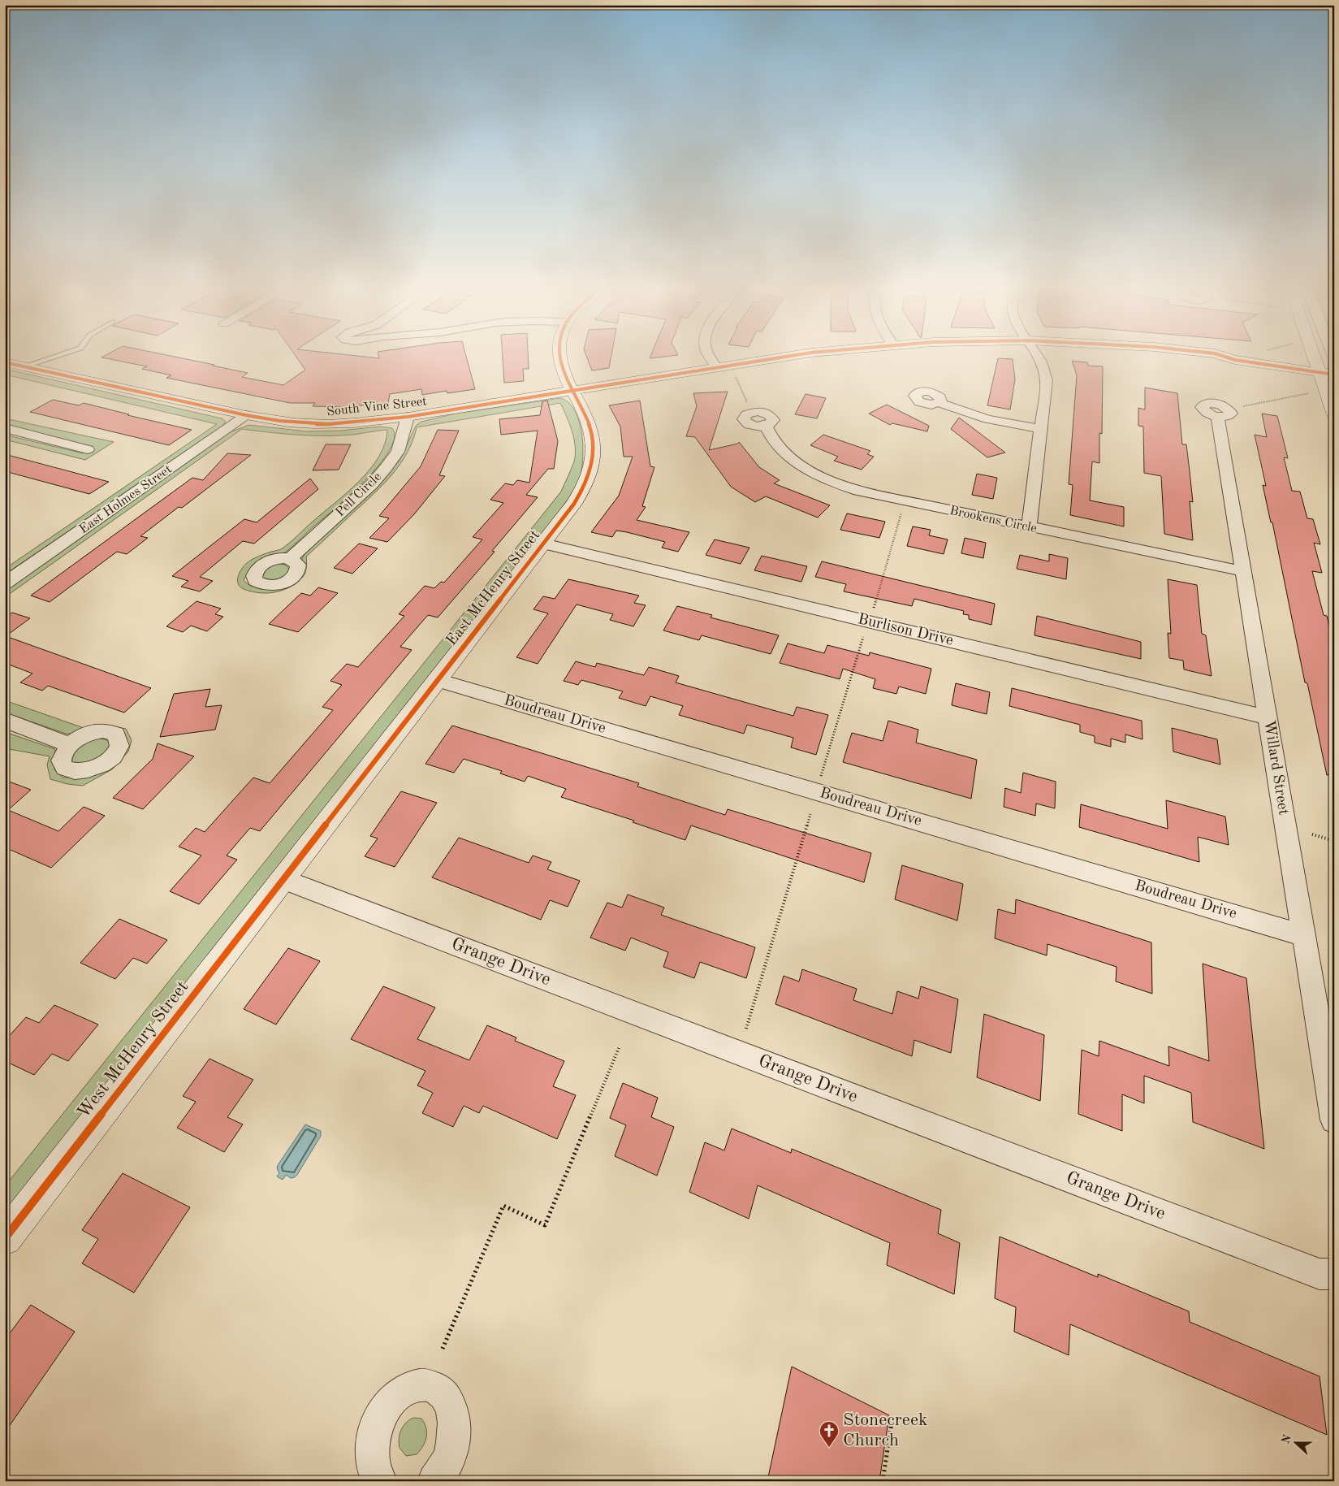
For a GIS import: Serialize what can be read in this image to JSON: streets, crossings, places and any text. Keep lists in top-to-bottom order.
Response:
{
  "streets": {
    "street": [
      "South Vine Street",
      "Pell Circle",
      "East Holmes Street",
      "Brookens Circle",
      "East McHenry Street",
      "Burlison Drive",
      "Boudreau Drive",
      "Willard Street",
      "Grange Drive",
      "West McHenry Street"
    ]
  },
  "crossings": [
    ["South Vine Street", "Pell Circle"],
    ["South Vine Street", "East Holmes Street"],
    ["South Vine Street", "East McHenry Street"],
    ["Brookens Circle", "Willard Street"],
    ["East McHenry Street", "Burlison Drive"],
    ["East McHenry Street", "Boudreau Drive"],
    ["East McHenry Street", "Grange Drive"],
    ["East McHenry Street", "West McHenry Street"],
    ["Burlison Drive", "Willard Street"],
    ["Boudreau Drive", "Willard Street"],
    ["Grange Drive", "West McHenry Street"]
  ],
  "places": {
    "church": ["Stonecreek Church"]
  },
  "north": "left"
}
